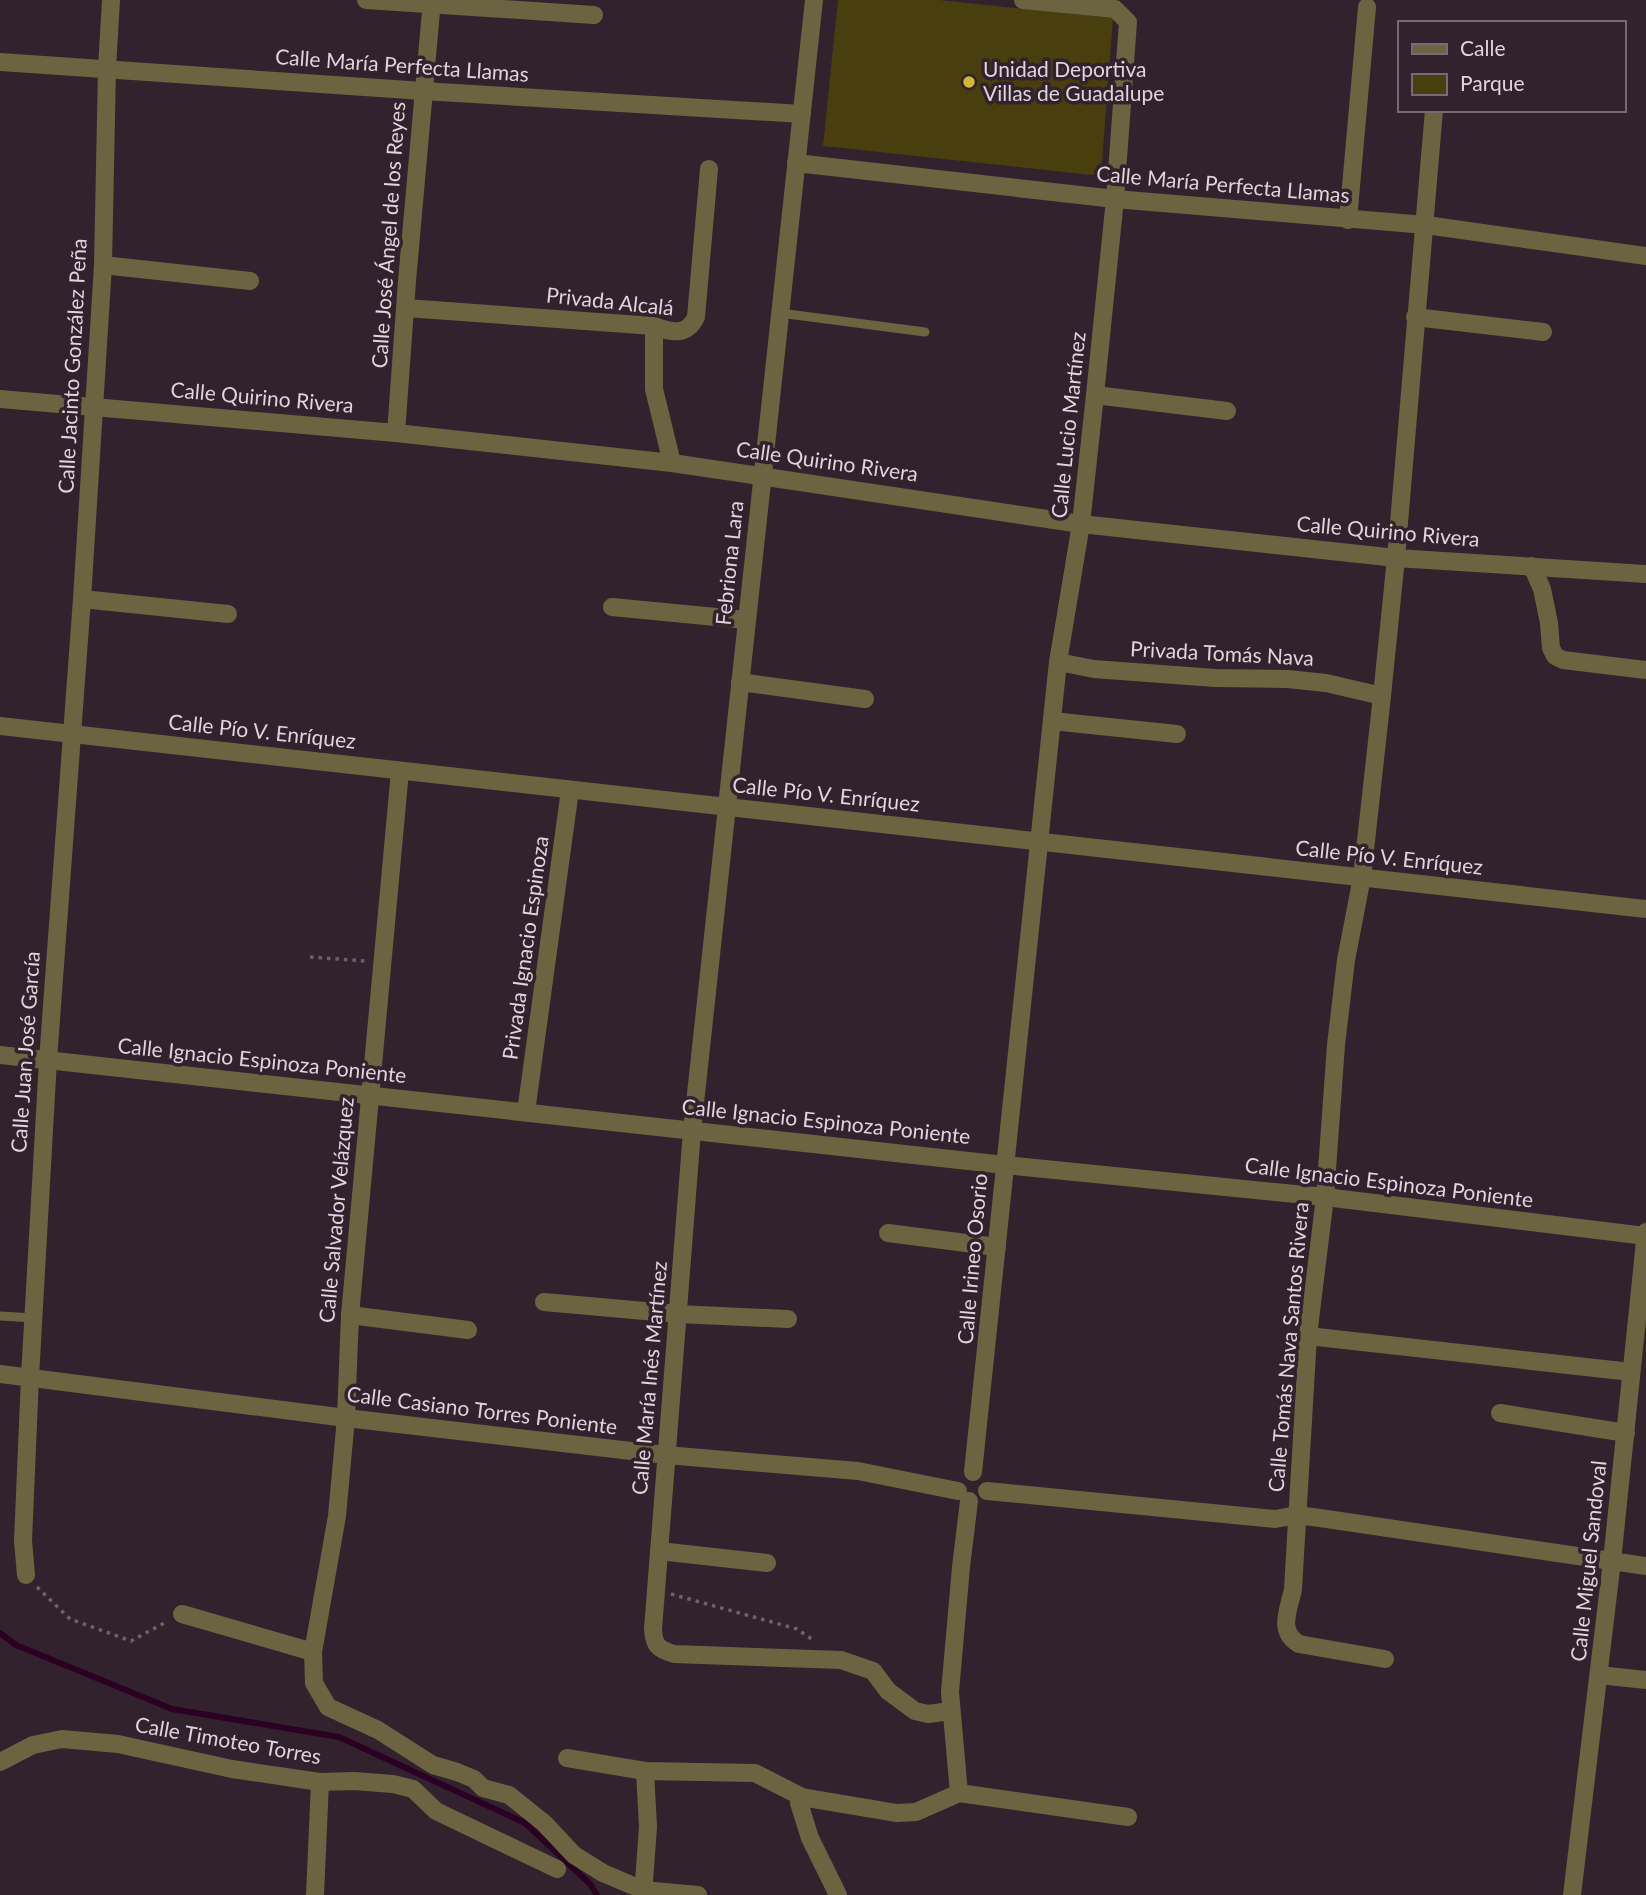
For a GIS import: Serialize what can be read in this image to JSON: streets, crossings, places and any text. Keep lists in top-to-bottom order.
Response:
{
  "streets": {
    "street": [
      "Calle María Perfecta Llamas",
      "Calle José Ángel de los Reyes",
      "Privada Alcalá",
      "Calle Jacinto González Peña",
      "Calle Quirino Rivera",
      "Calle Lucio Martínez",
      "Febriona Lara",
      "Privada Tomás Nava",
      "Calle Pío V. Enríquez",
      "Privada Ignacio Espinoza",
      "Calle Juan José García",
      "Calle Ignacio Espinoza Poniente",
      "Calle Salvador Velázquez",
      "Calle Irineo Osorio",
      "Calle Tomás Nava Santos Rivera",
      "Calle María Inés Martínez",
      "Calle Casiano Torres Poniente",
      "Calle Miguel Sandoval",
      "Calle Timoteo Torres"
    ]
  },
  "crossings": [
    ["Calle María Perfecta Llamas", "Calle José Ángel de los Reyes"],
    ["Calle María Perfecta Llamas", "Calle Jacinto González Peña"],
    ["Calle María Perfecta Llamas", "Calle Lucio Martínez"],
    ["Calle María Perfecta Llamas", "Febriona Lara"],
    ["Calle María Perfecta Llamas", "Calle Tomás Nava Santos Rivera"],
    ["Calle José Ángel de los Reyes", "Privada Alcalá"],
    ["Calle José Ángel de los Reyes", "Calle Quirino Rivera"],
    ["Calle Jacinto González Peña", "Calle Quirino Rivera"],
    ["Calle Jacinto González Peña", "Calle Pío V. Enríquez"],
    ["Calle Jacinto González Peña", "Calle Juan José García"],
    ["Calle Quirino Rivera", "Calle Lucio Martínez"],
    ["Calle Quirino Rivera", "Febriona Lara"],
    ["Calle Quirino Rivera", "Calle Tomás Nava Santos Rivera"],
    ["Calle Lucio Martínez", "Privada Tomás Nava"],
    ["Calle Lucio Martínez", "Calle Pío V. Enríquez"],
    ["Calle Lucio Martínez", "Calle Irineo Osorio"],
    ["Febriona Lara", "Calle Pío V. Enríquez"],
    ["Febriona Lara", "Calle Ignacio Espinoza Poniente"],
    ["Febriona Lara", "Calle María Inés Martínez"],
    ["Privada Tomás Nava", "Calle Tomás Nava Santos Rivera"],
    ["Calle Pío V. Enríquez", "Privada Ignacio Espinoza"],
    ["Calle Pío V. Enríquez", "Calle Juan José García"],
    ["Calle Pío V. Enríquez", "Calle Salvador Velázquez"],
    ["Calle Pío V. Enríquez", "Calle Irineo Osorio"],
    ["Calle Pío V. Enríquez", "Calle Tomás Nava Santos Rivera"],
    ["Privada Ignacio Espinoza", "Calle Ignacio Espinoza Poniente"],
    ["Calle Juan José García", "Calle Ignacio Espinoza Poniente"],
    ["Calle Juan José García", "Calle Casiano Torres Poniente"],
    ["Calle Ignacio Espinoza Poniente", "Calle Salvador Velázquez"],
    ["Calle Ignacio Espinoza Poniente", "Calle Irineo Osorio"],
    ["Calle Ignacio Espinoza Poniente", "Calle Tomás Nava Santos Rivera"],
    ["Calle Ignacio Espinoza Poniente", "Calle María Inés Martínez"],
    ["Calle Ignacio Espinoza Poniente", "Calle Miguel Sandoval"],
    ["Calle Salvador Velázquez", "Calle Casiano Torres Poniente"],
    ["Calle Irineo Osorio", "Calle Casiano Torres Poniente"],
    ["Calle María Inés Martínez", "Calle Casiano Torres Poniente"]
  ],
  "places": ["Unidad Deportiva Villas de Guadalupe"],
  "legend": ["Calle", "Parque"]
}
